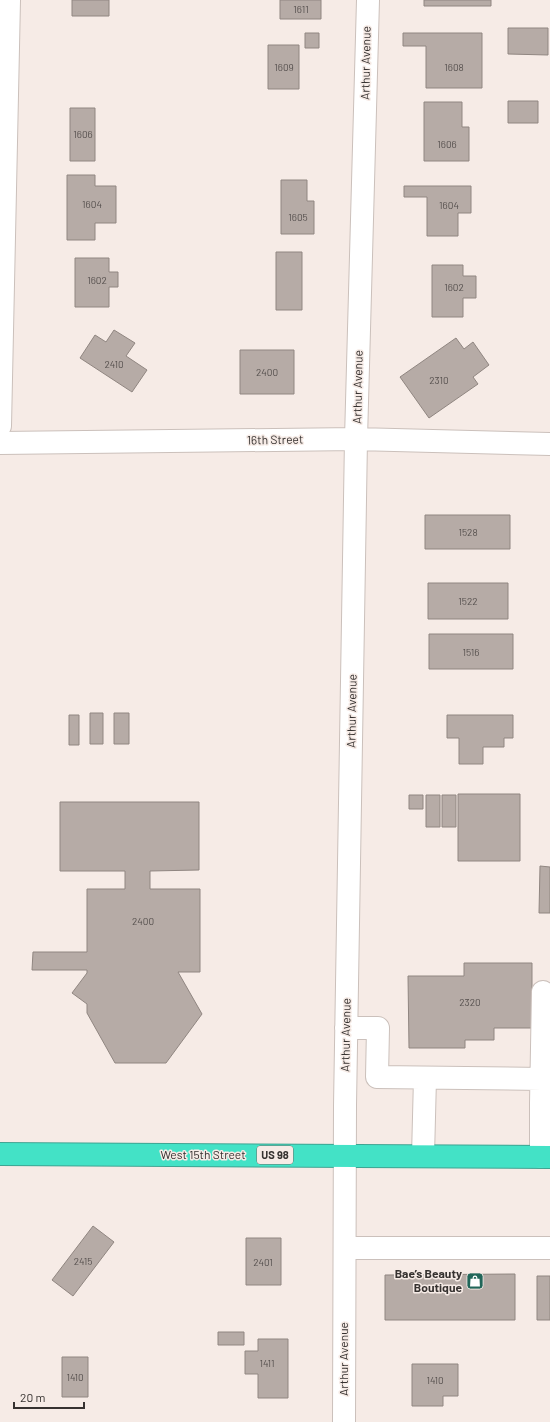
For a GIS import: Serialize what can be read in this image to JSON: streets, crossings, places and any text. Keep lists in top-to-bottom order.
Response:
{
  "streets": {
    "highway": ["West 15th Street", "US 98"],
    "street": ["Arthur Avenue", "16th Street"]
  },
  "crossings": [
    ["Arthur Avenue", "16th Street"],
    ["Arthur Avenue", "West 15th Street"]
  ],
  "places": {
    "shop": ["Bae’s Beauty Boutique"]
  },
  "house_numbers": [
    "1611",
    "1609",
    "1608",
    "1606",
    "1606",
    "1604",
    "1604",
    "1605",
    "1602",
    "1602",
    "2410",
    "2400",
    "2310",
    "1528",
    "1522",
    "1516",
    "2400",
    "2320",
    "2415",
    "2401",
    "1411",
    "1410",
    "1410"
  ],
  "scale_bar": "20 m"
}
